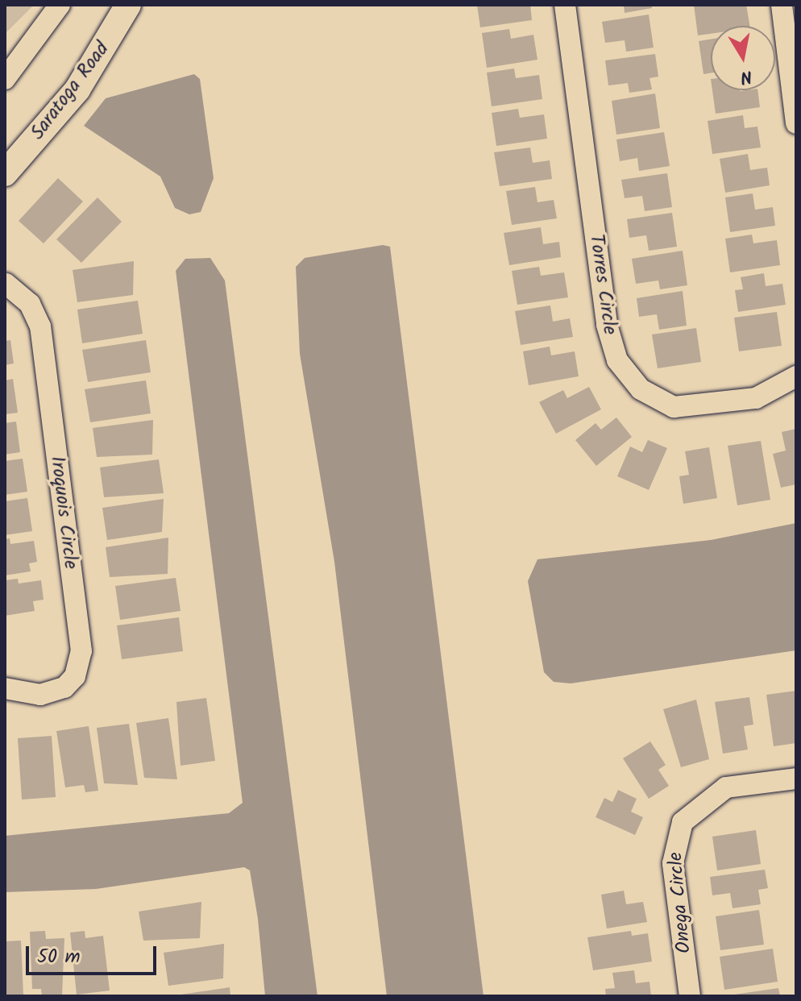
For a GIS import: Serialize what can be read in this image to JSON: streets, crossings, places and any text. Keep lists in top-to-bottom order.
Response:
{
  "streets": {
    "street": [
      "Saratoga Road",
      "Torres Circle",
      "Iroquois Circle",
      "Onega Circle"
    ]
  },
  "scale_bar": "50 m",
  "north": "bottom"
}
